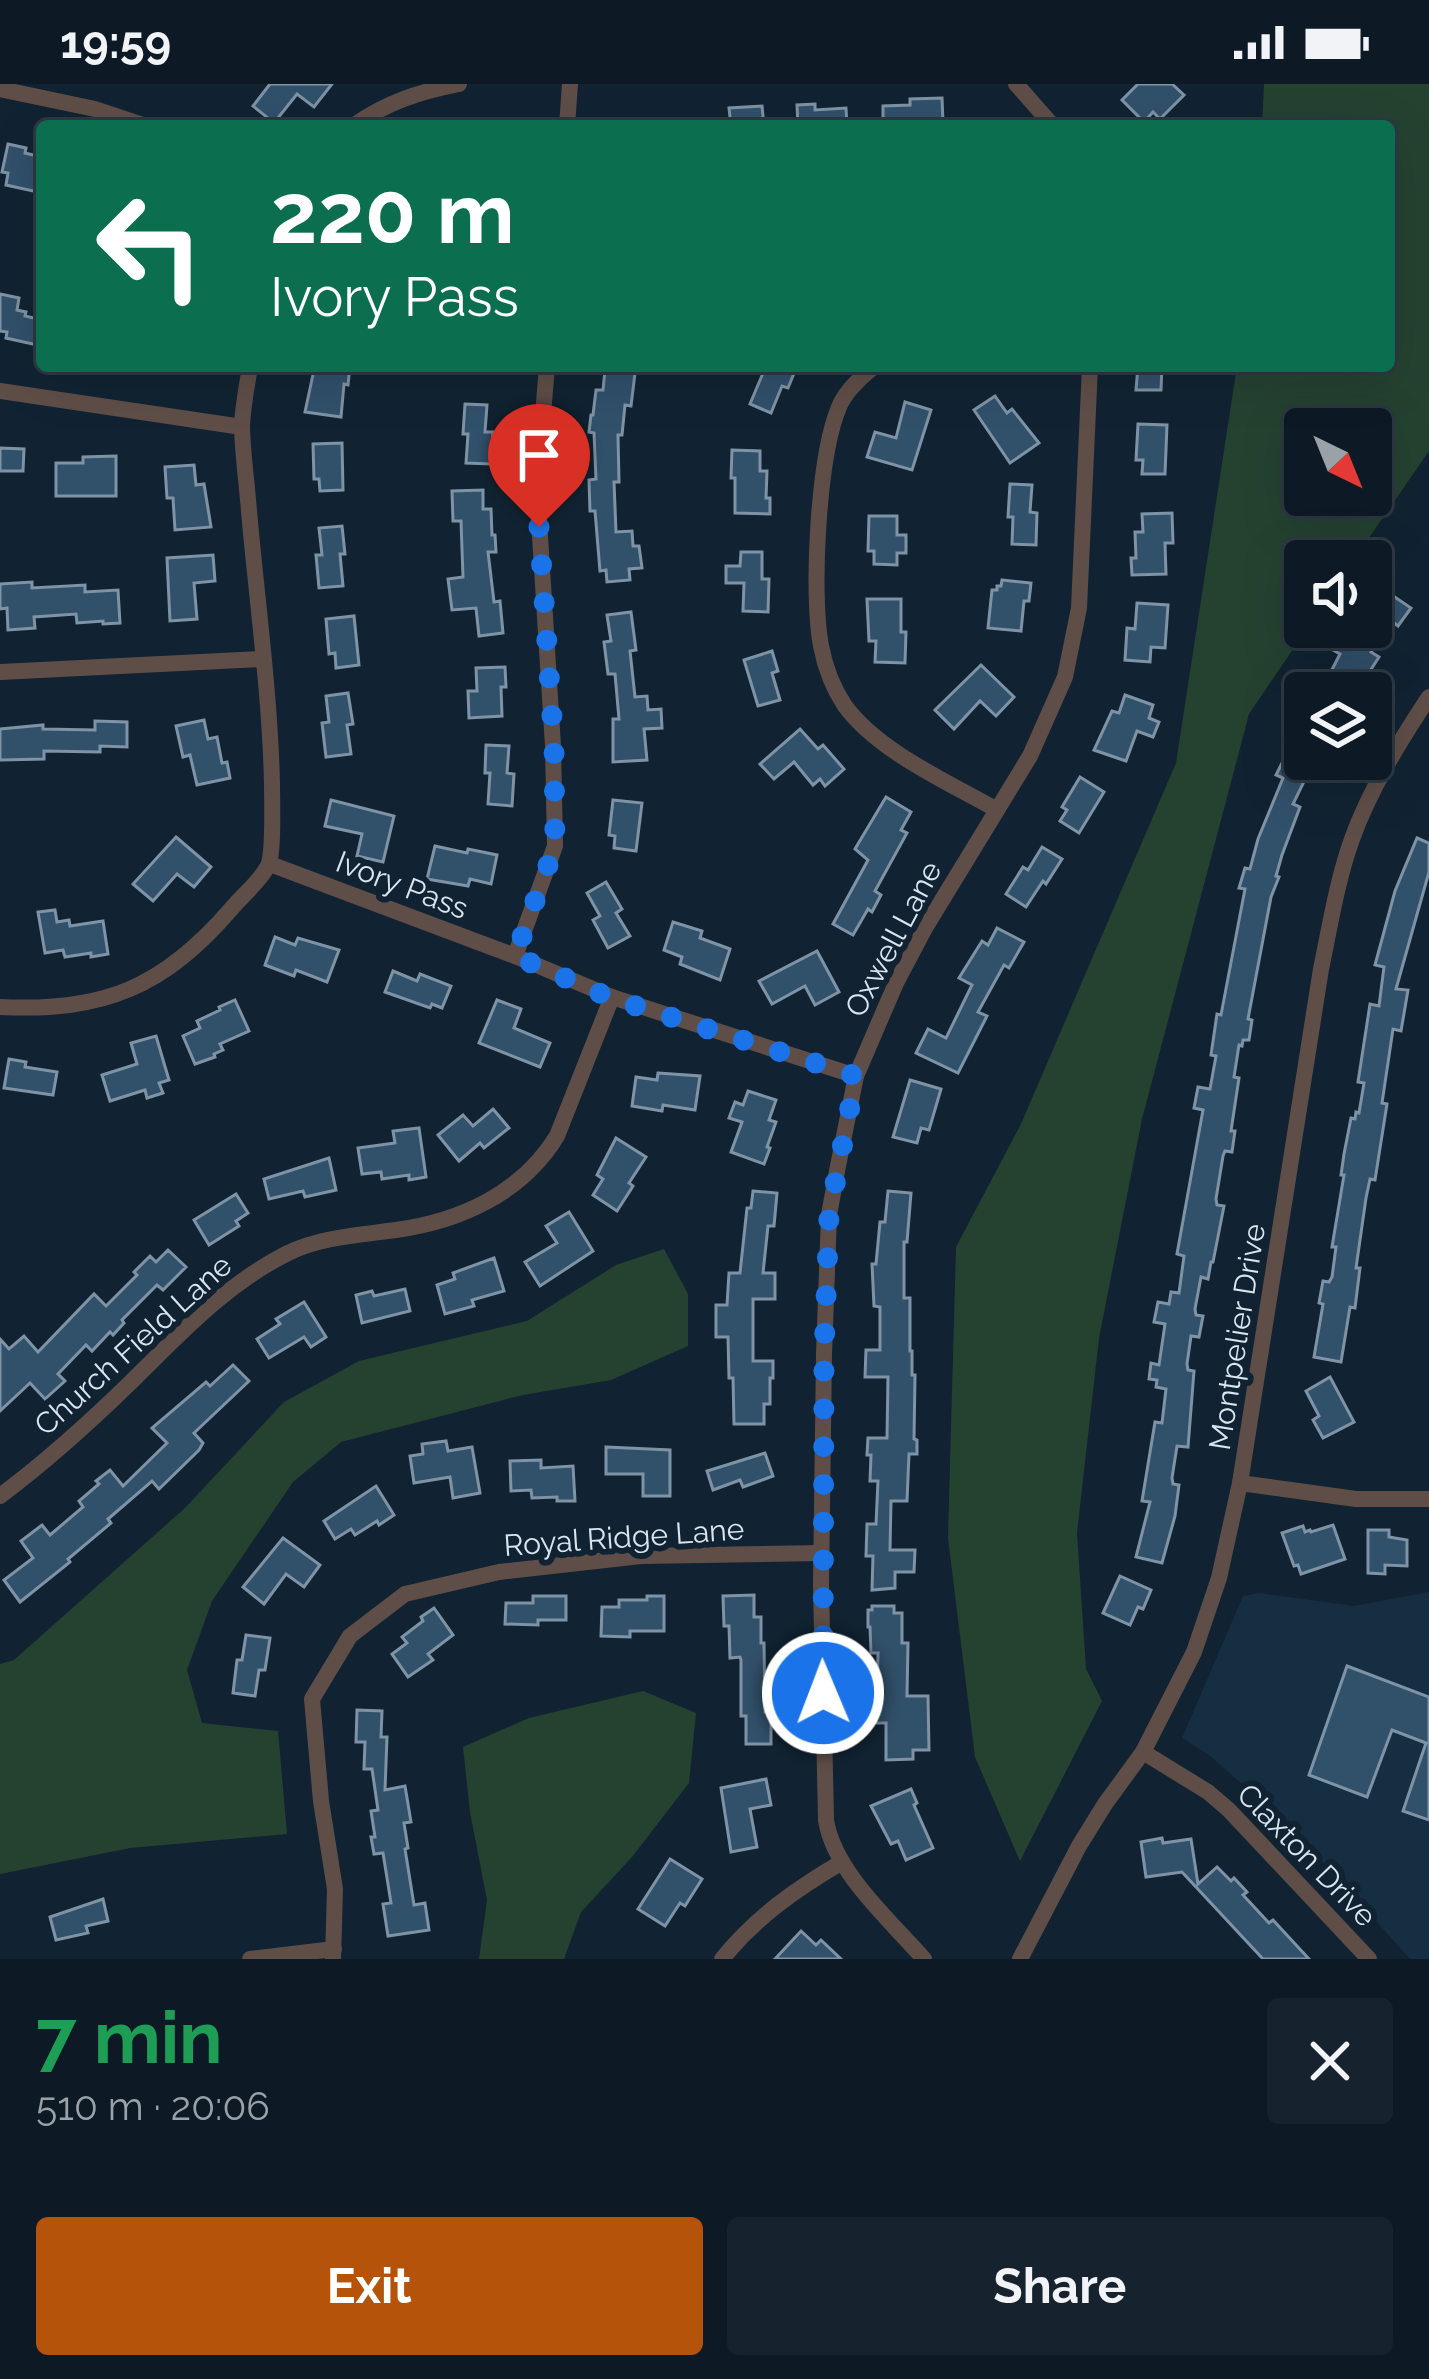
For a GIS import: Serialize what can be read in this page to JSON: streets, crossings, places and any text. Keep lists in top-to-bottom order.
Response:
{
  "streets": {
    "street": [
      "Ivory Pass",
      "Oxwell Lane",
      "Montpelier Drive",
      "Church Field Lane",
      "Royal Ridge Lane",
      "Claxton Drive"
    ]
  },
  "crossings": [
    ["Ivory Pass", "Oxwell Lane"],
    ["Ivory Pass", "Church Field Lane"],
    ["Oxwell Lane", "Royal Ridge Lane"],
    ["Montpelier Drive", "Claxton Drive"]
  ],
  "north": "bottom right",
  "page": {
    "status": "19:59",
    "turn": ["220 m", "Ivory Pass"],
    "heading": ["7 min", "510 m · 20:06"],
    "buttons": ["Exit", "Share"]
  }
}
